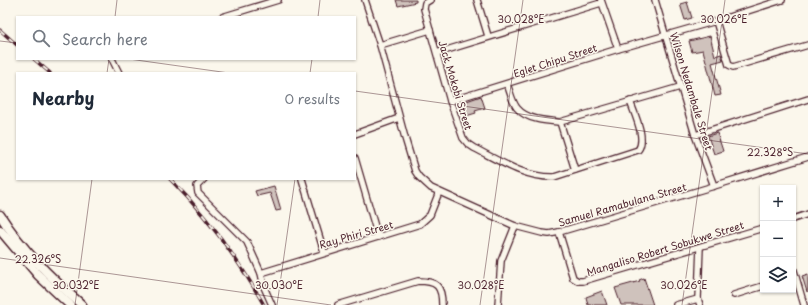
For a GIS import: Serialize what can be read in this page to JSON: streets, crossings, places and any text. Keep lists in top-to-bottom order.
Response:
{
  "streets": {
    "street": [
      "Eglet Chipu Street",
      "Jack Mokobi Street",
      "Wilson Nedambale Street",
      "Samuel Ramabulana Street",
      "Ray Phiri Street",
      "Mangaliso Robert Sobukwe Street"
    ]
  },
  "crossings": [
    ["Eglet Chipu Street", "Jack Mokobi Street"],
    ["Eglet Chipu Street", "Wilson Nedambale Street"],
    ["Wilson Nedambale Street", "Samuel Ramabulana Street"],
    ["Samuel Ramabulana Street", "Ray Phiri Street"],
    ["Samuel Ramabulana Street", "Mangaliso Robert Sobukwe Street"]
  ],
  "page": {
    "search": "Search here",
    "heading": ["Nearby", "0 results"],
    "map_buttons": ["+", "−"]
  },
  "coordinates": [
    "30.028°E",
    "30.026°E",
    "22.328°S",
    "22.326°S",
    "30.032°E",
    "30.030°E"
  ]
}
